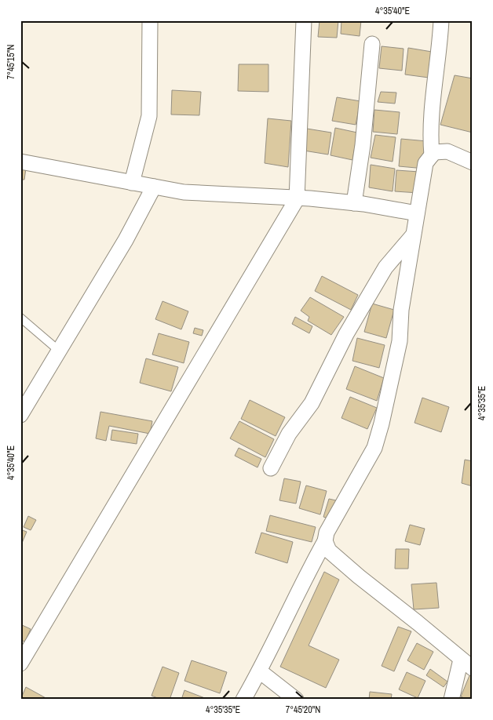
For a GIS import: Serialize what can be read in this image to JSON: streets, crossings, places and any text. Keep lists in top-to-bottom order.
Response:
{
  "coordinates": [
    "4°35'40\"E",
    "7°45'15\"N",
    "4°35'35\"E",
    "7°45'20\"N"
  ]
}
